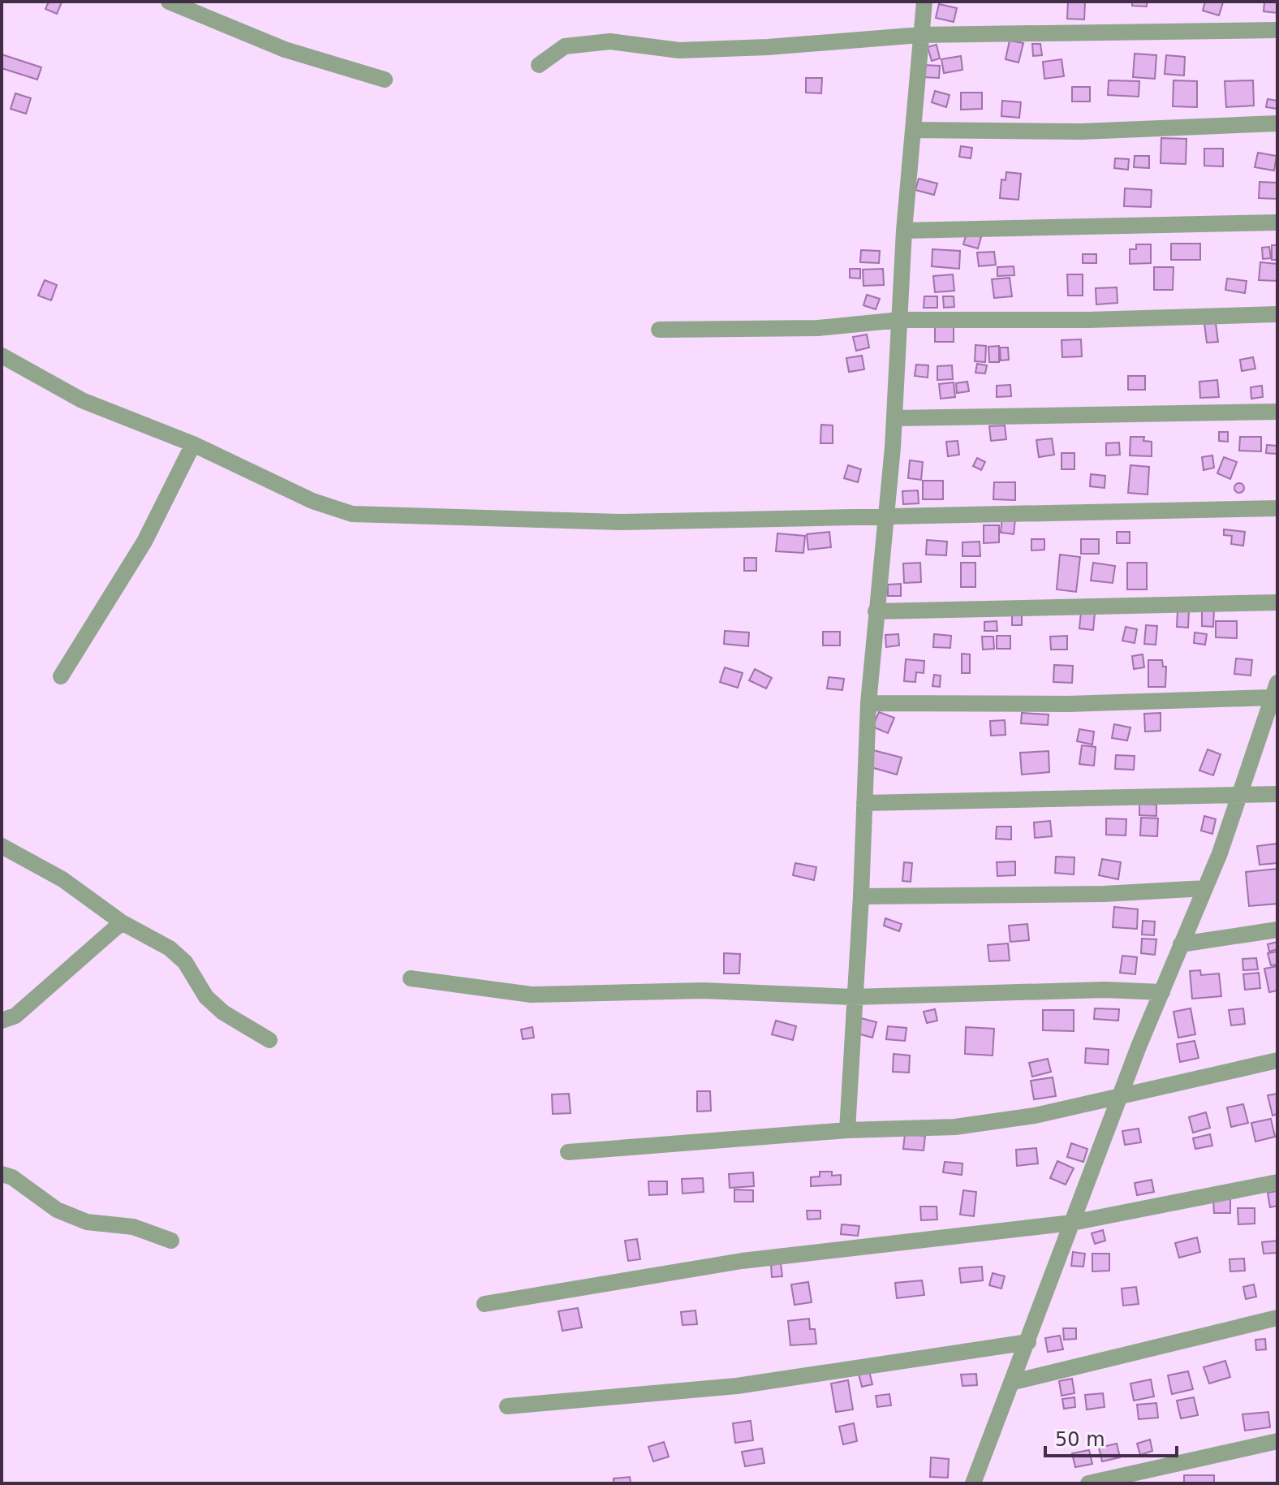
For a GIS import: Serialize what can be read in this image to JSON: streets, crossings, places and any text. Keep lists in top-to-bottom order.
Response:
{
  "scale_bar": "50 m"
}
